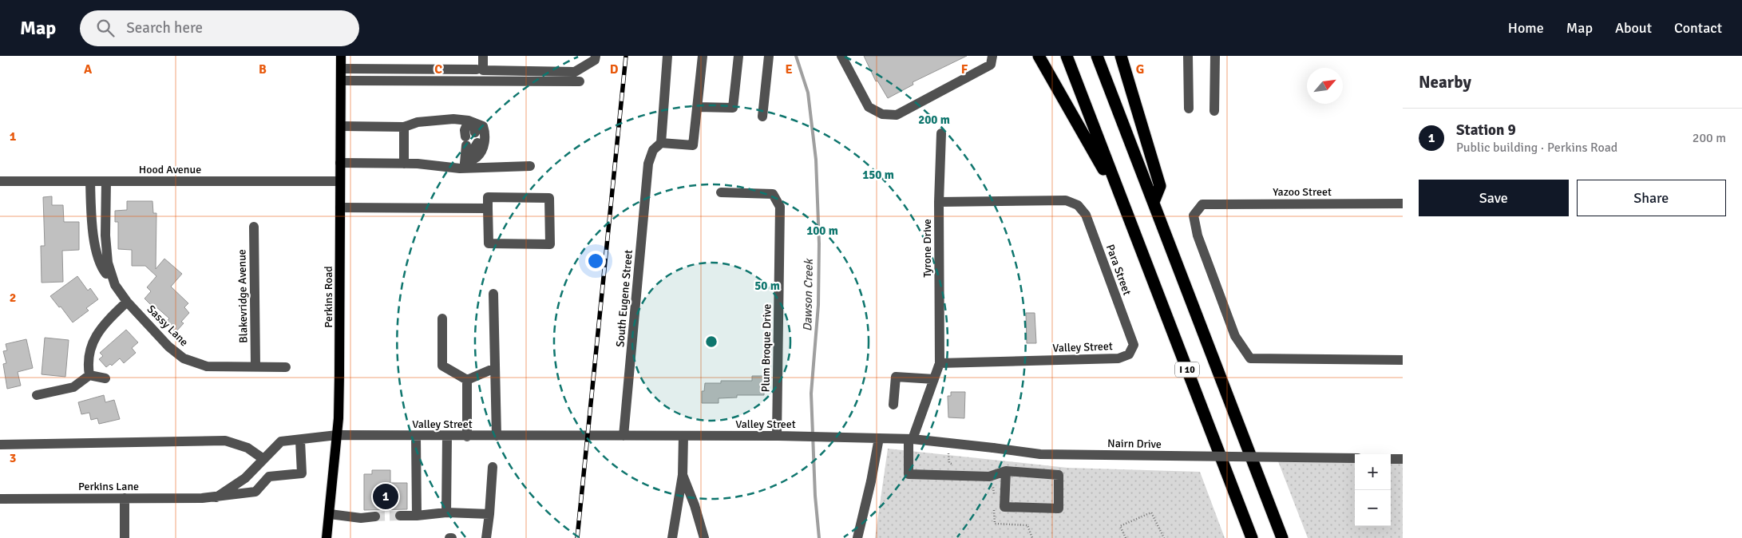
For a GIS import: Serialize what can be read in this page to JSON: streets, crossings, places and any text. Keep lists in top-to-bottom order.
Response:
{
  "streets": {
    "highway": ["I 10"],
    "main road": ["Perkins Road"],
    "street": [
      "Hood Avenue",
      "Yazoo Street",
      "Tyrone Drive",
      "Para Street",
      "Blakevridge Avenue",
      "South Eugene Street",
      "Sassy Lane",
      "Valley Street",
      "Plum Broque Drive",
      "Nairn Drive",
      "Perkins Lane"
    ]
  },
  "crossings": [
    ["Hood Avenue", "Perkins Road"],
    ["Hood Avenue", "Sassy Lane"],
    ["Tyrone Drive", "Para Street"],
    ["Tyrone Drive", "Valley Street"],
    ["Para Street", "Valley Street"],
    ["Blakevridge Avenue", "Sassy Lane"],
    ["Perkins Road", "Valley Street"],
    ["South Eugene Street", "Valley Street"],
    ["Valley Street", "Plum Broque Drive"],
    ["Valley Street", "Nairn Drive"],
    ["Valley Street", "Perkins Lane"]
  ],
  "water": ["Dawson Creek"],
  "north": "top right",
  "page": {
    "header": "Map",
    "search": "Search here",
    "nav": [
      "Home",
      "Map",
      "About",
      "Contact"
    ],
    "heading": "Nearby",
    "list": [
      {
        "mark": "1",
        "name": "Station 9",
        "note": "Public building · Perkins Road",
        "value": "200 m"
      }
    ],
    "buttons": ["Save", "Share"],
    "map_buttons": ["+", "−"],
    "pins": "1"
  },
  "grid": {
    "columns": [
      "A",
      "B",
      "C",
      "D",
      "E",
      "F",
      "G"
    ],
    "rows": ["1", "2", "3"]
  },
  "rings": [
    "200 m",
    "150 m",
    "100 m",
    "50 m"
  ]
}
